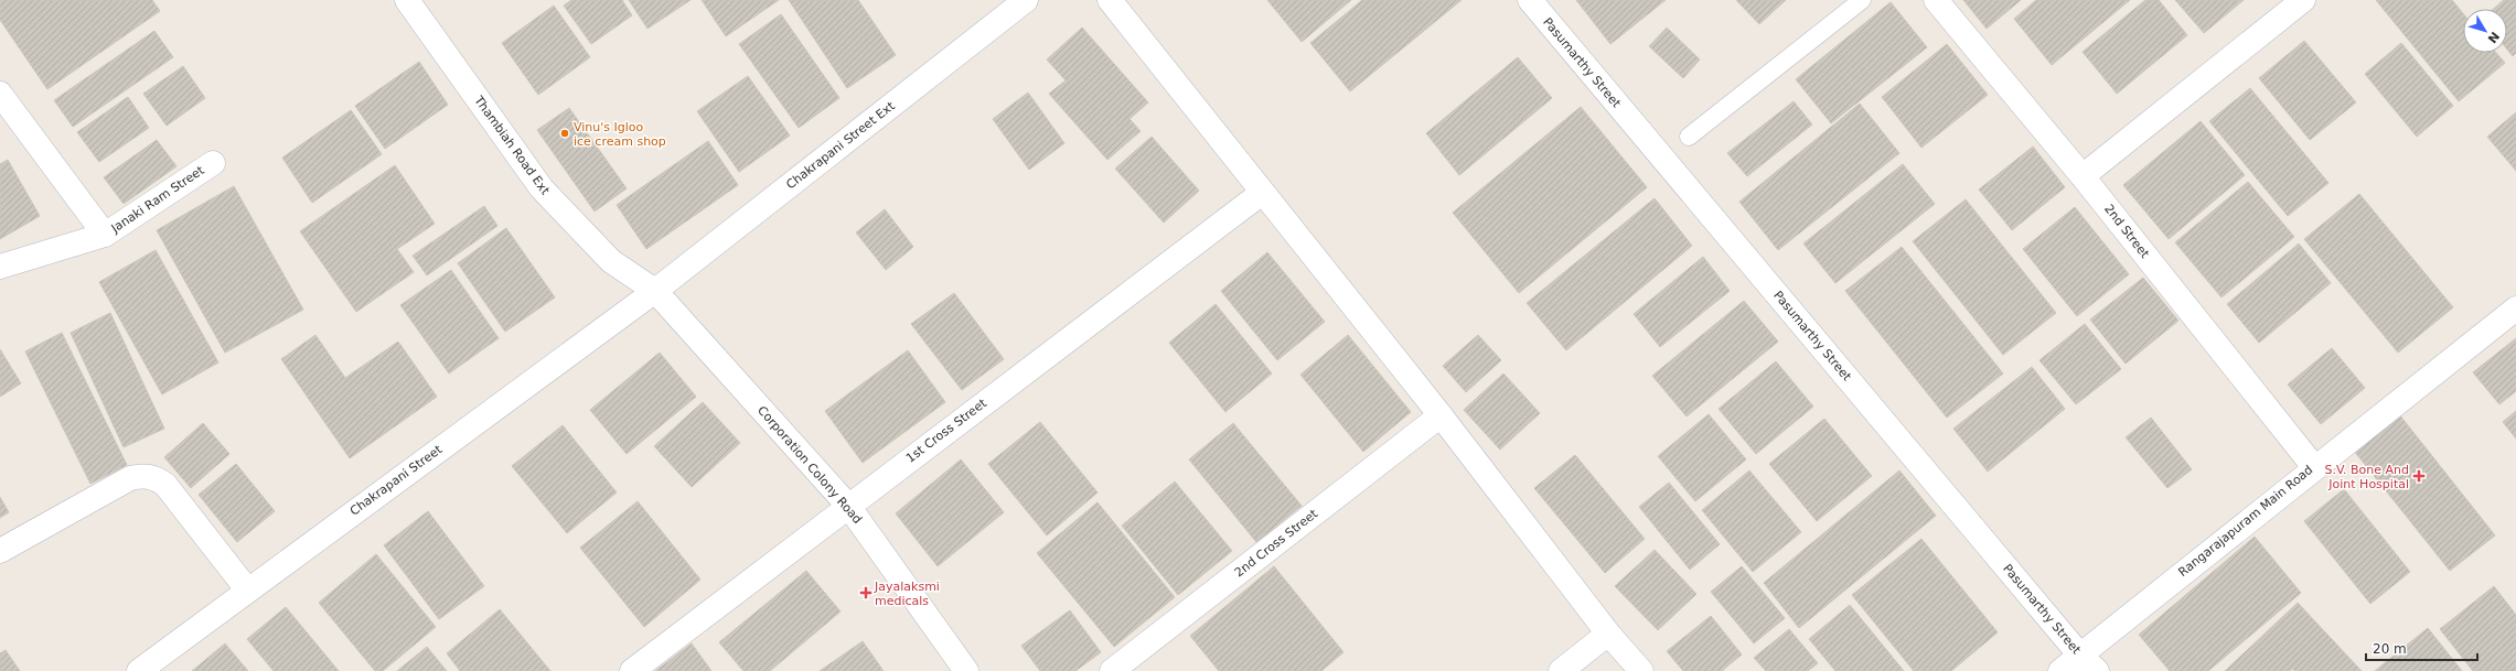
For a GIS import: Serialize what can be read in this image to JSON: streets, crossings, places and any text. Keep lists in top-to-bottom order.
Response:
{
  "streets": {
    "street": [
      "Pasumarthy Street",
      "Thambiah Road Ext",
      "Chakrapani Street Ext",
      "Janaki Ram Street",
      "2nd Street",
      "1st Cross Street",
      "Corporation Colony Road",
      "Chakrapani Street",
      "Rangarajapuram Main Road",
      "2nd Cross Street"
    ]
  },
  "crossings": [
    ["Pasumarthy Street", "Rangarajapuram Main Road"],
    ["Thambiah Road Ext", "Chakrapani Street Ext"],
    ["Thambiah Road Ext", "Corporation Colony Road"],
    ["Thambiah Road Ext", "Chakrapani Street"],
    ["Chakrapani Street Ext", "Corporation Colony Road"],
    ["Chakrapani Street Ext", "Chakrapani Street"],
    ["2nd Street", "Rangarajapuram Main Road"],
    ["1st Cross Street", "Corporation Colony Road"],
    ["Corporation Colony Road", "Chakrapani Street"]
  ],
  "places": {
    "other": ["Vinu's Igloo ice cream shop"],
    "health": ["S.V. Bone And Joint Hospital", "Jayalaksmi medicals"]
  },
  "scale_bar": "20 m",
  "north": "bottom right"
}
